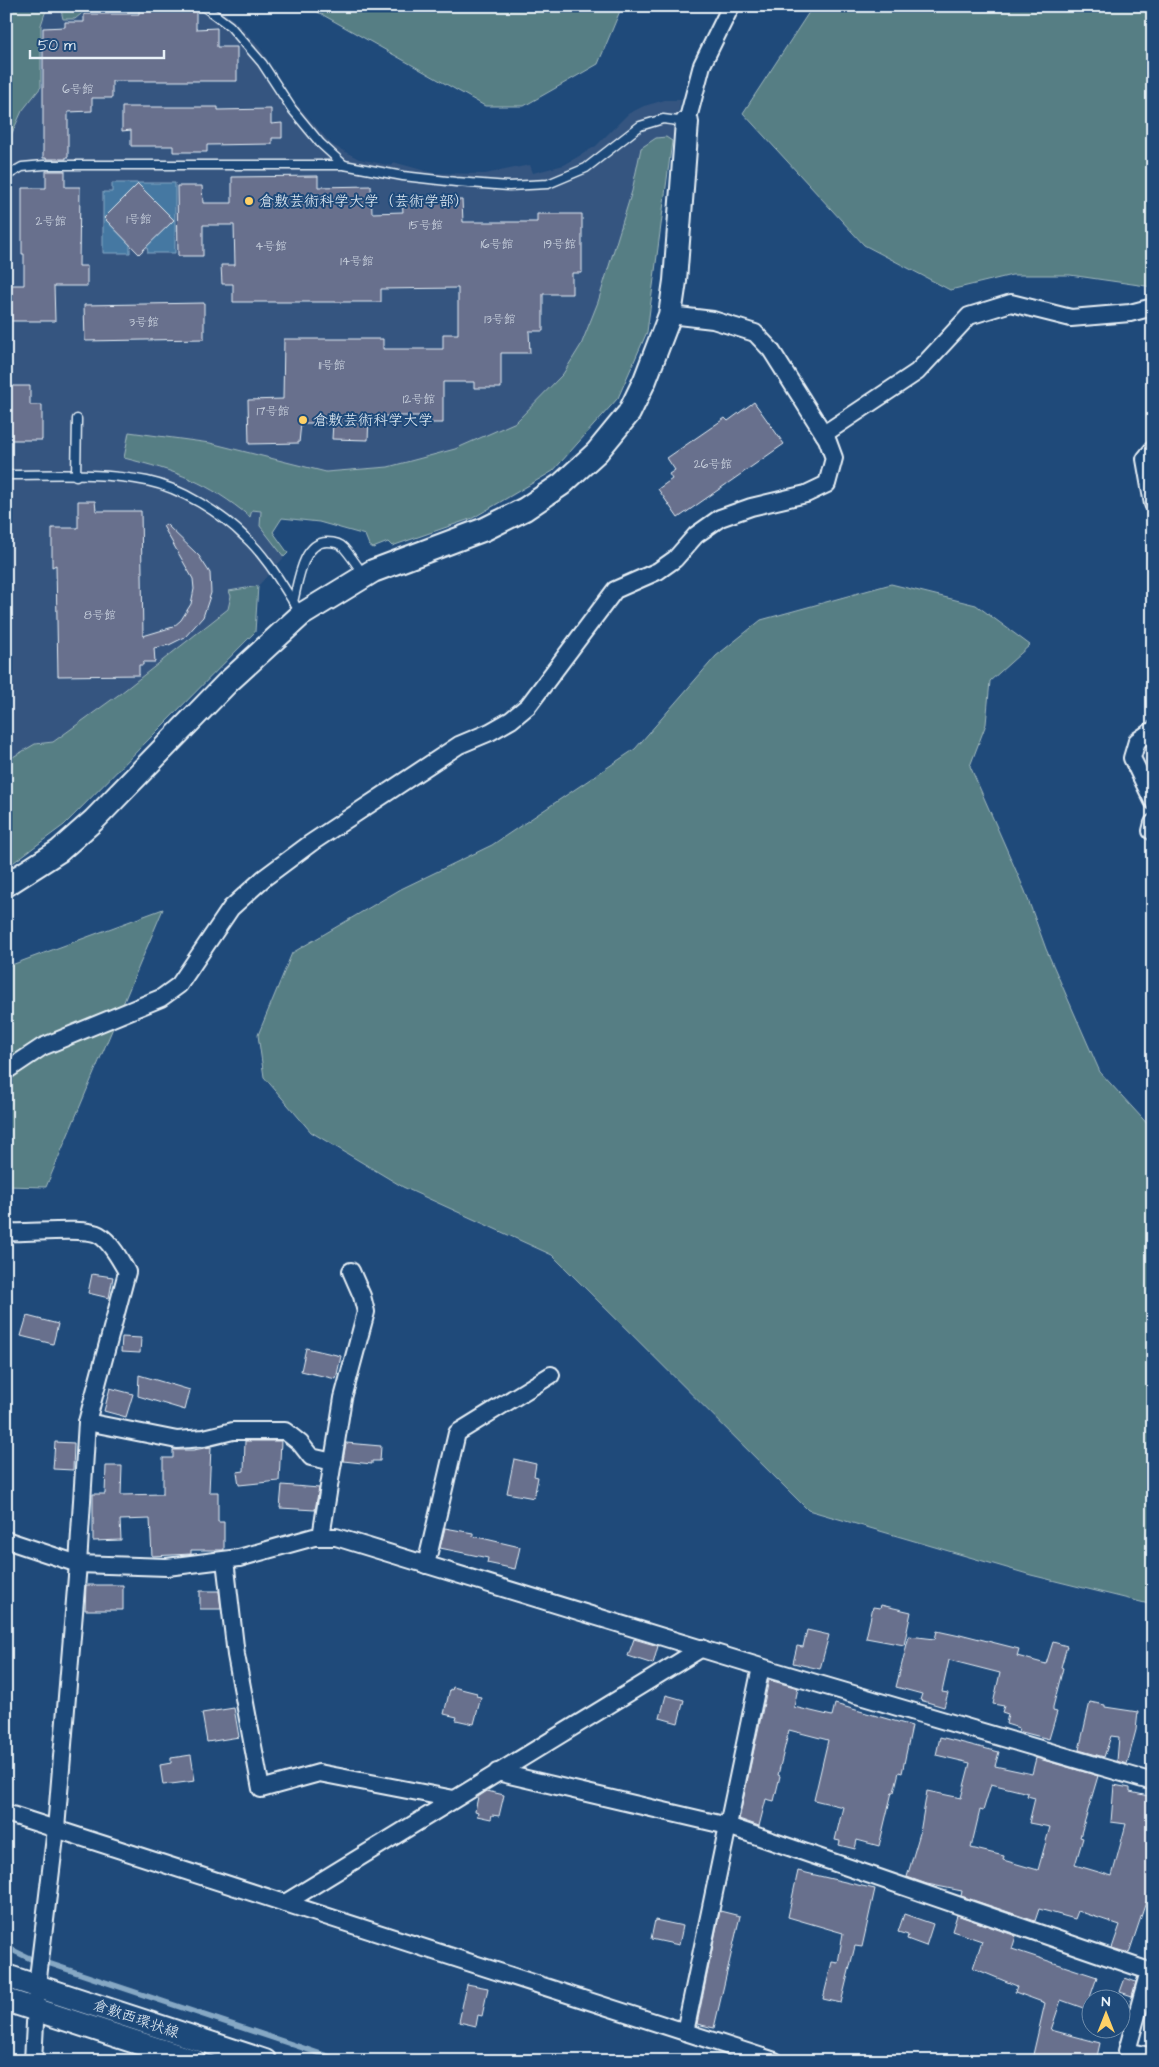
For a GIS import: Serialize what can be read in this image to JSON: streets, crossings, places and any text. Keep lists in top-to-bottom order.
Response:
{
  "streets": {
    "street": ["倉敷西環状線"]
  },
  "places": ["倉敷芸術科学大学（芸術学部）", "倉敷芸術科学大学"],
  "house_numbers": [
    "6号館",
    "1号館",
    "2号館",
    "15号館",
    "16号館",
    "19号館",
    "4号館",
    "14号館",
    "13号館",
    "3号館",
    "11号館",
    "12号館",
    "17号館",
    "26号館",
    "8号館"
  ],
  "scale_bar": "50 m",
  "north": "top"
}
